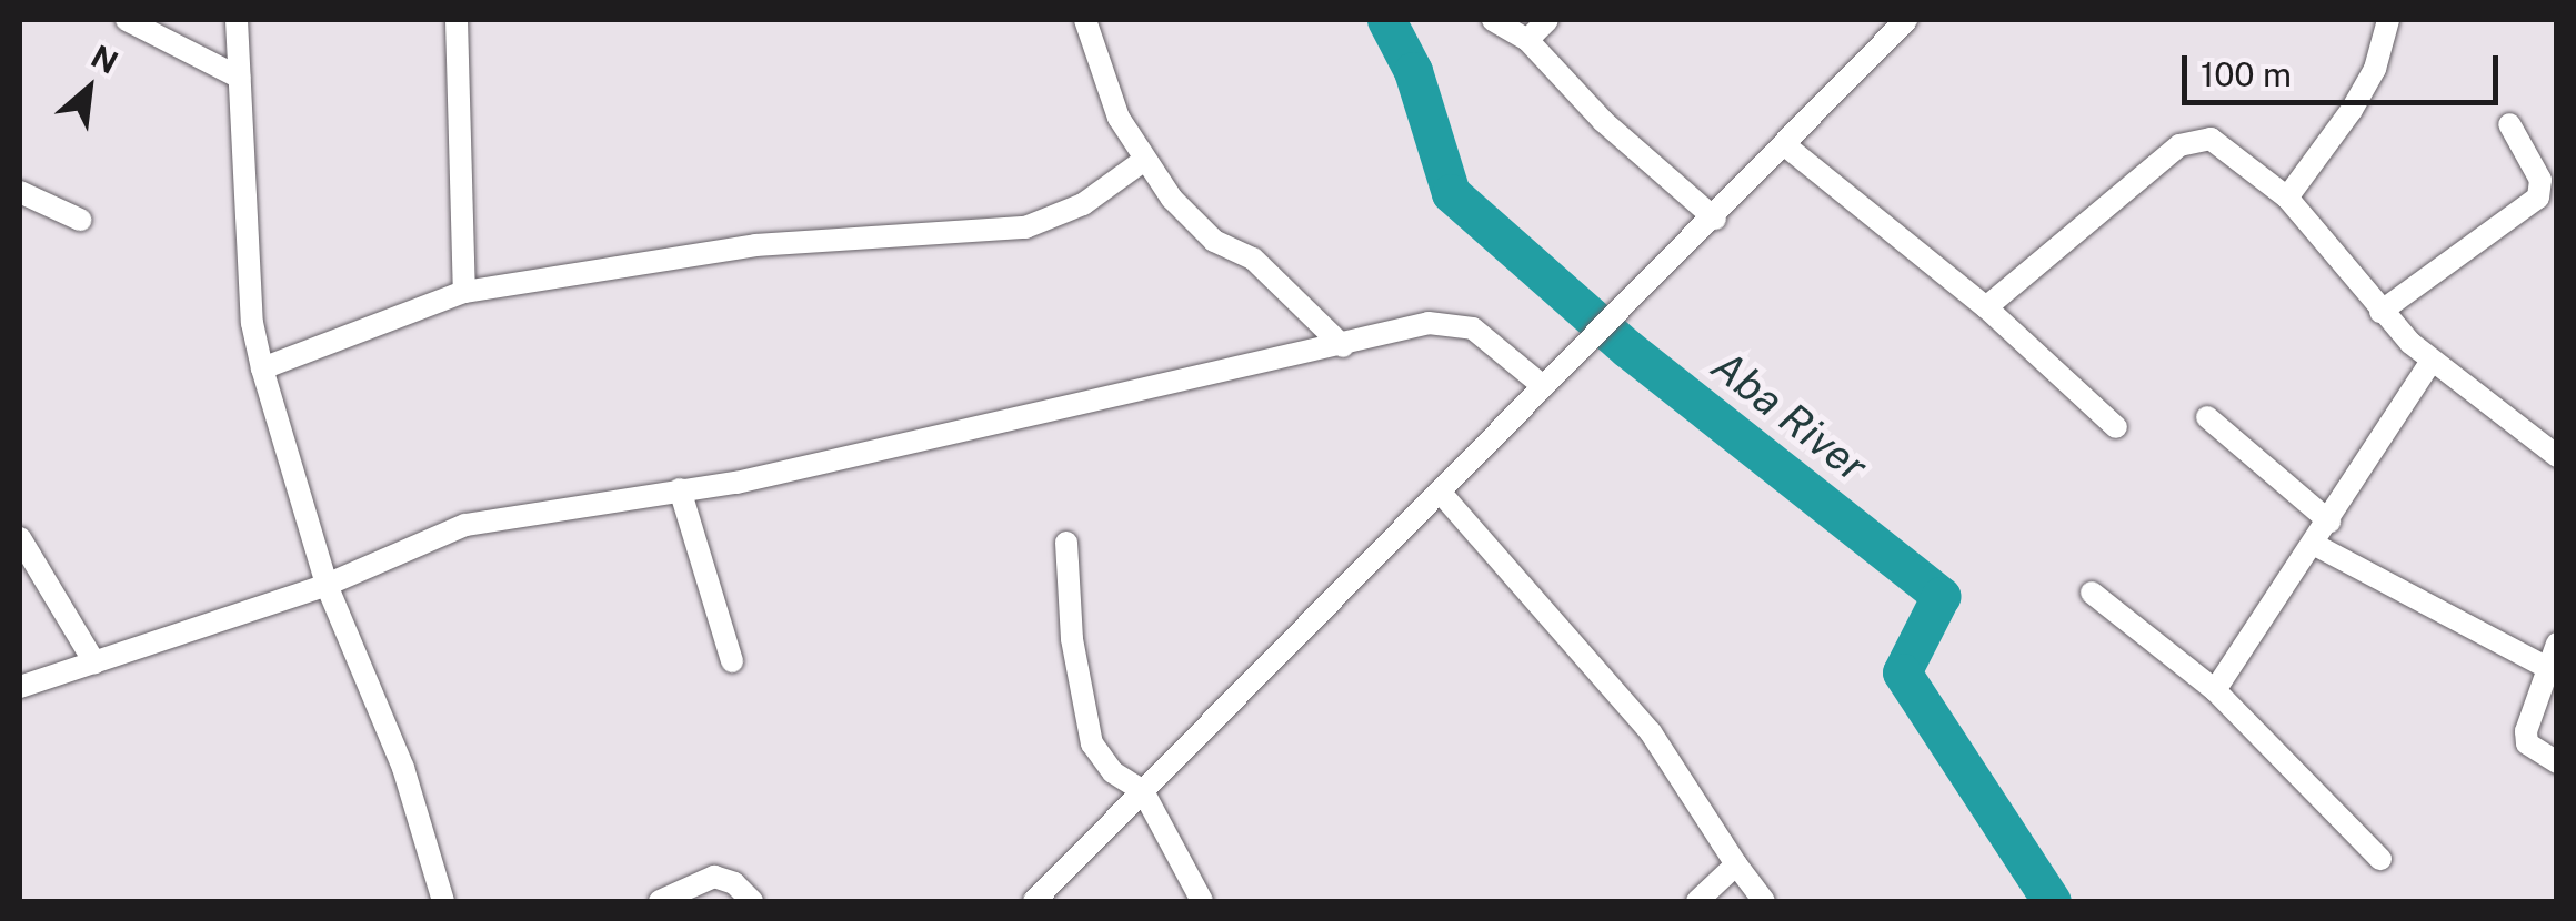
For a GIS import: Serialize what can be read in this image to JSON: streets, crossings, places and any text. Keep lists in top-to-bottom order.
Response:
{
  "water": ["Aba River"],
  "scale_bar": "100 m",
  "north": "top right"
}
